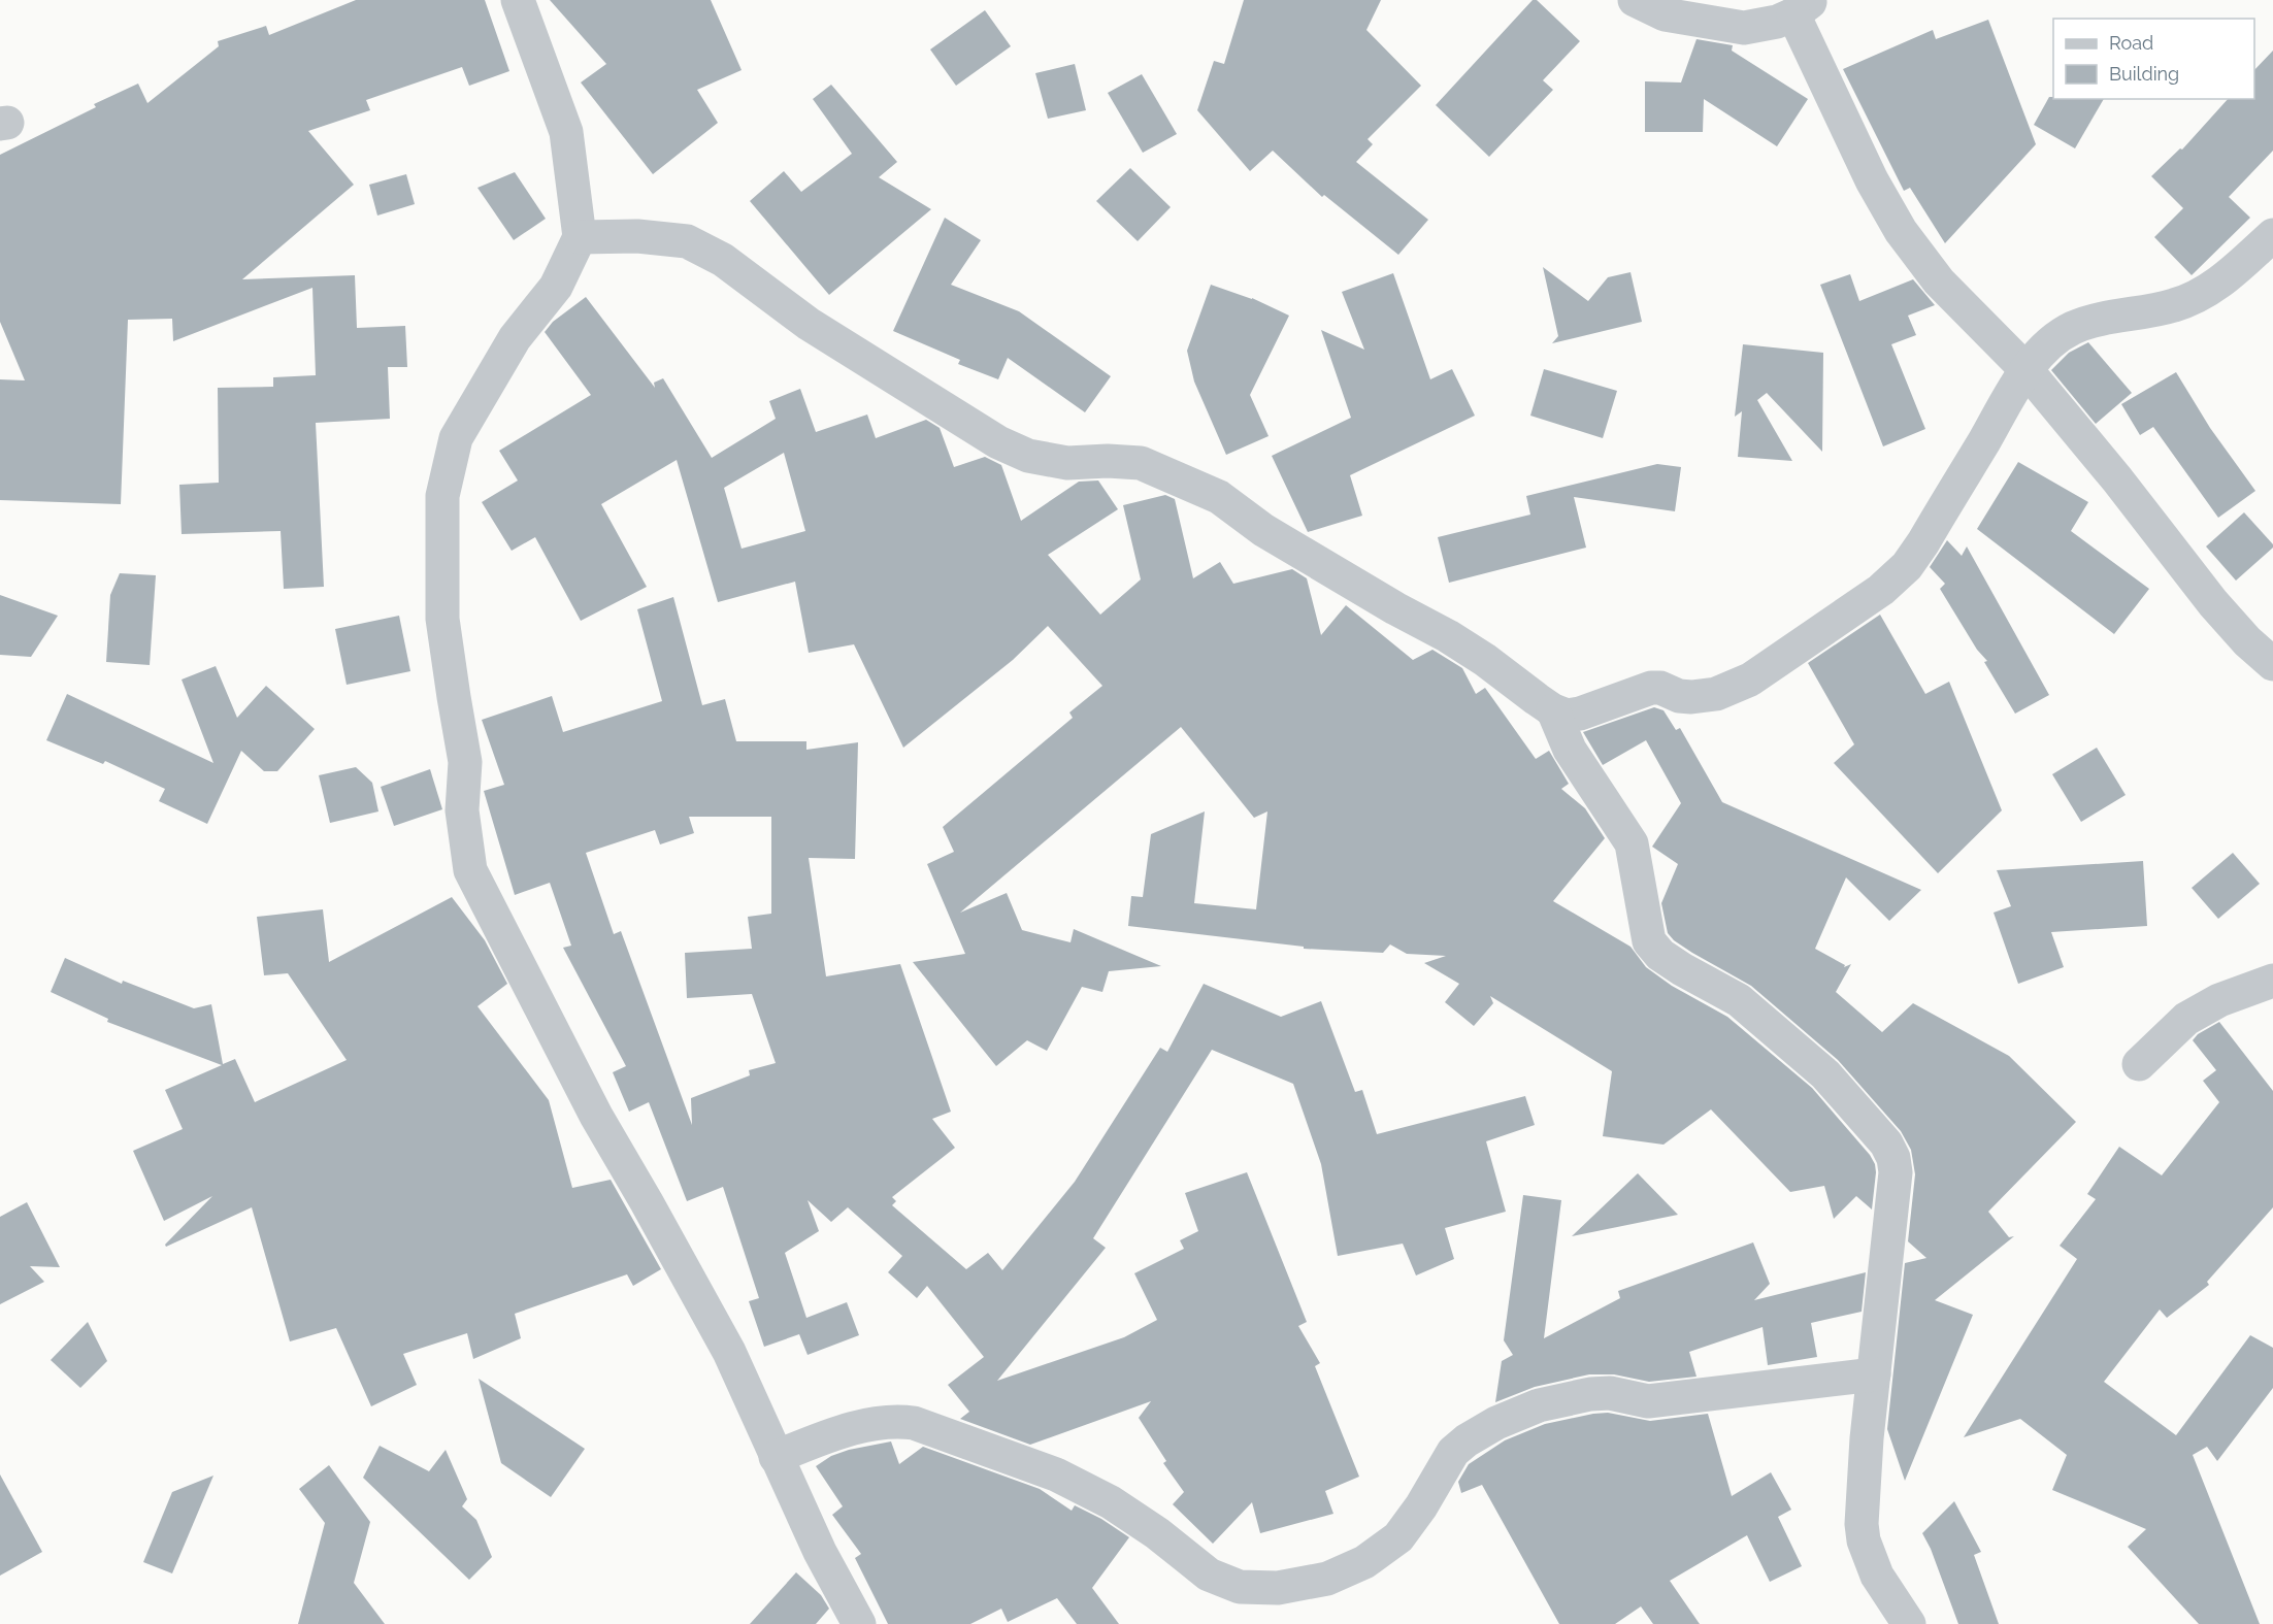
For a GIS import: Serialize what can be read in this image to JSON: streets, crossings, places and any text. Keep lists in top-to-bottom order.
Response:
{
  "legend": ["Road", "Building"]
}
